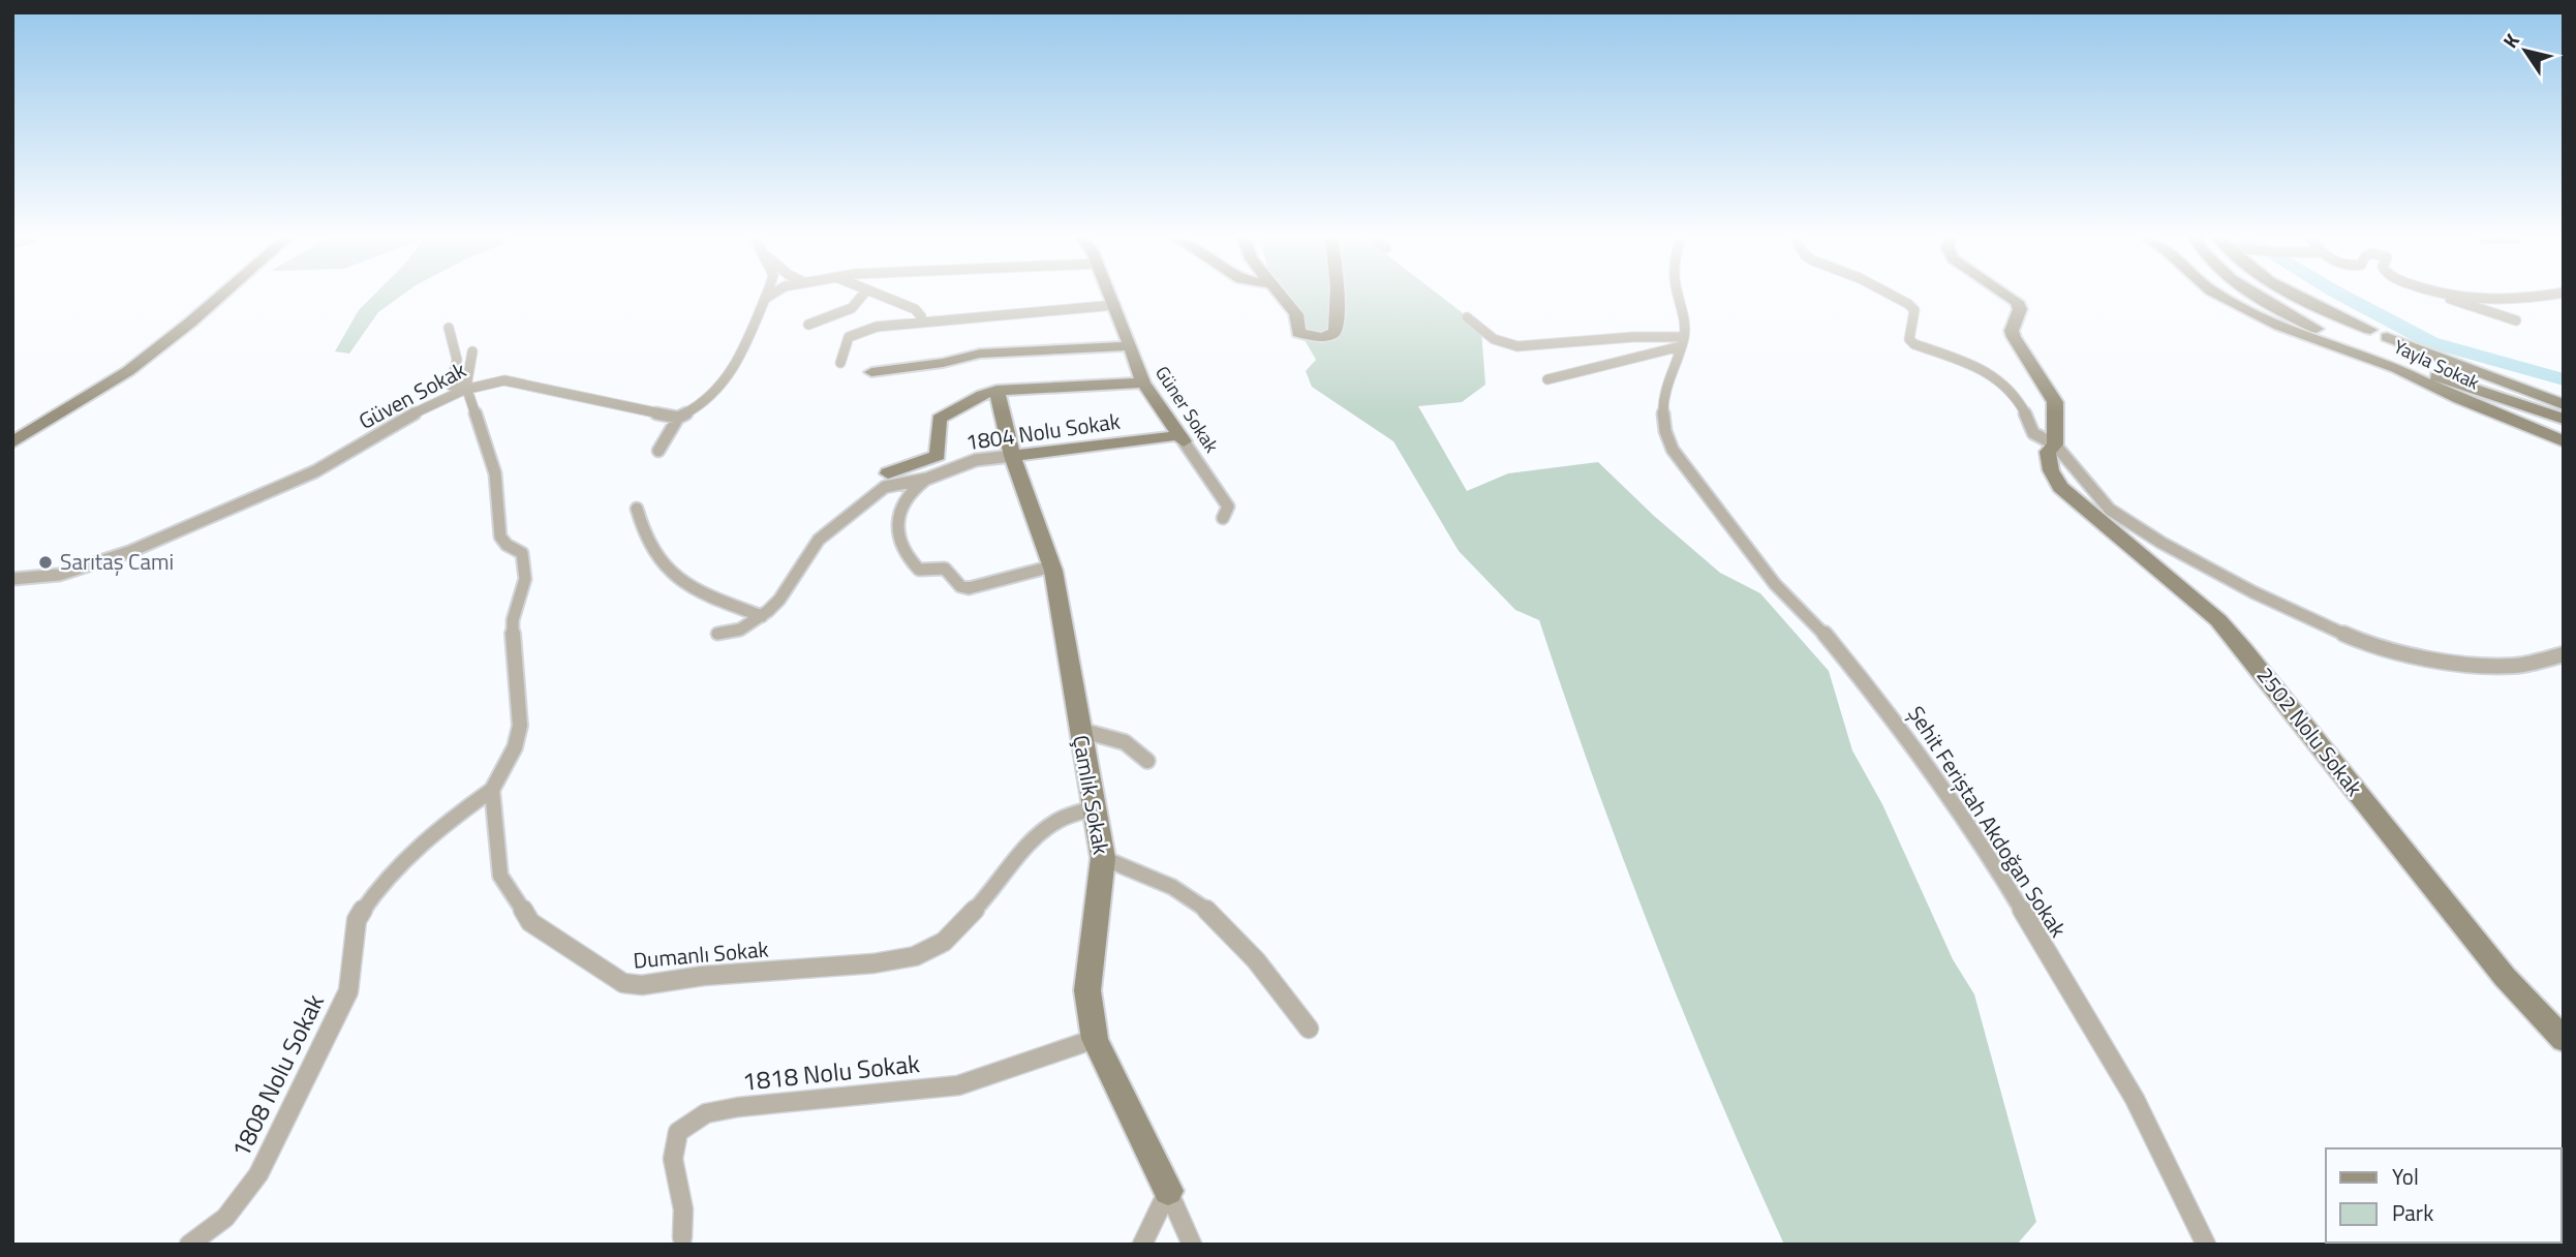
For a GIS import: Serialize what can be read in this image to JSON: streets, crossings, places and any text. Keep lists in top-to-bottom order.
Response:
{
  "streets": {
    "street": [
      "Yayla Sokak",
      "Güven Sokak",
      "Güner Sokak",
      "1804 Nolu Sokak",
      "2502 Nolu Sokak",
      "Çamlık Sokak",
      "Şehit Feriştah Akdoğan Sokak",
      "Dumanlı Sokak",
      "1818 Nolu Sokak",
      "1808 Nolu Sokak"
    ]
  },
  "crossings": [
    ["Güner Sokak", "1804 Nolu Sokak"],
    ["1804 Nolu Sokak", "Çamlık Sokak"],
    ["Çamlık Sokak", "Dumanlı Sokak"],
    ["Çamlık Sokak", "1818 Nolu Sokak"],
    ["Dumanlı Sokak", "1808 Nolu Sokak"]
  ],
  "places": ["Sarıtaş Cami"],
  "legend": ["Yol", "Park"],
  "north": "top left"
}
